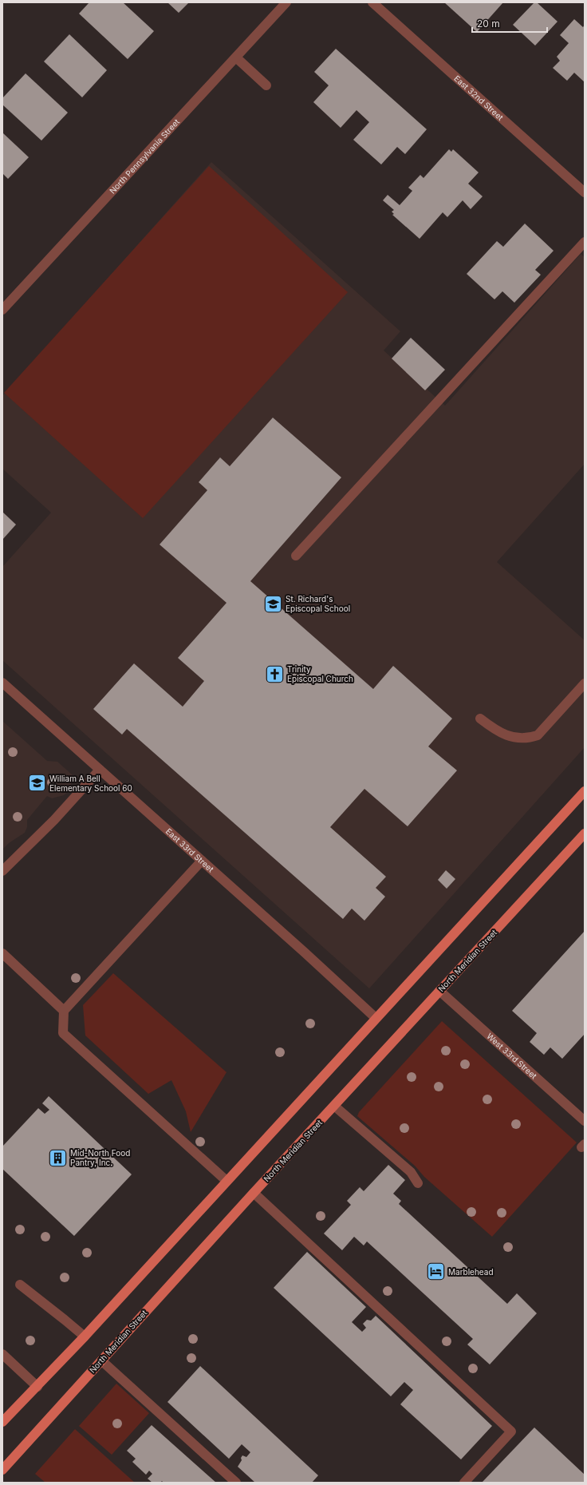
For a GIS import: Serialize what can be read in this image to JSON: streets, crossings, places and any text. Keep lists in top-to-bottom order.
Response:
{
  "streets": {
    "main road": ["North Meridian Street"],
    "street": [
      "East 32nd Street",
      "North Pennsylvania Street",
      "East 33rd Street",
      "West 33rd Street"
    ]
  },
  "crossings": [
    ["North Meridian Street", "West 33rd Street"]
  ],
  "places": {
    "school or university": ["St. Richard's Episcopal School", "William A Bell Elementary School 60"],
    "church": ["Trinity Episcopal Church"],
    "building": ["Mid-North Food Pantry, Inc."],
    "hotel": ["Marblehead"]
  },
  "scale_bar": "20 m"
}
